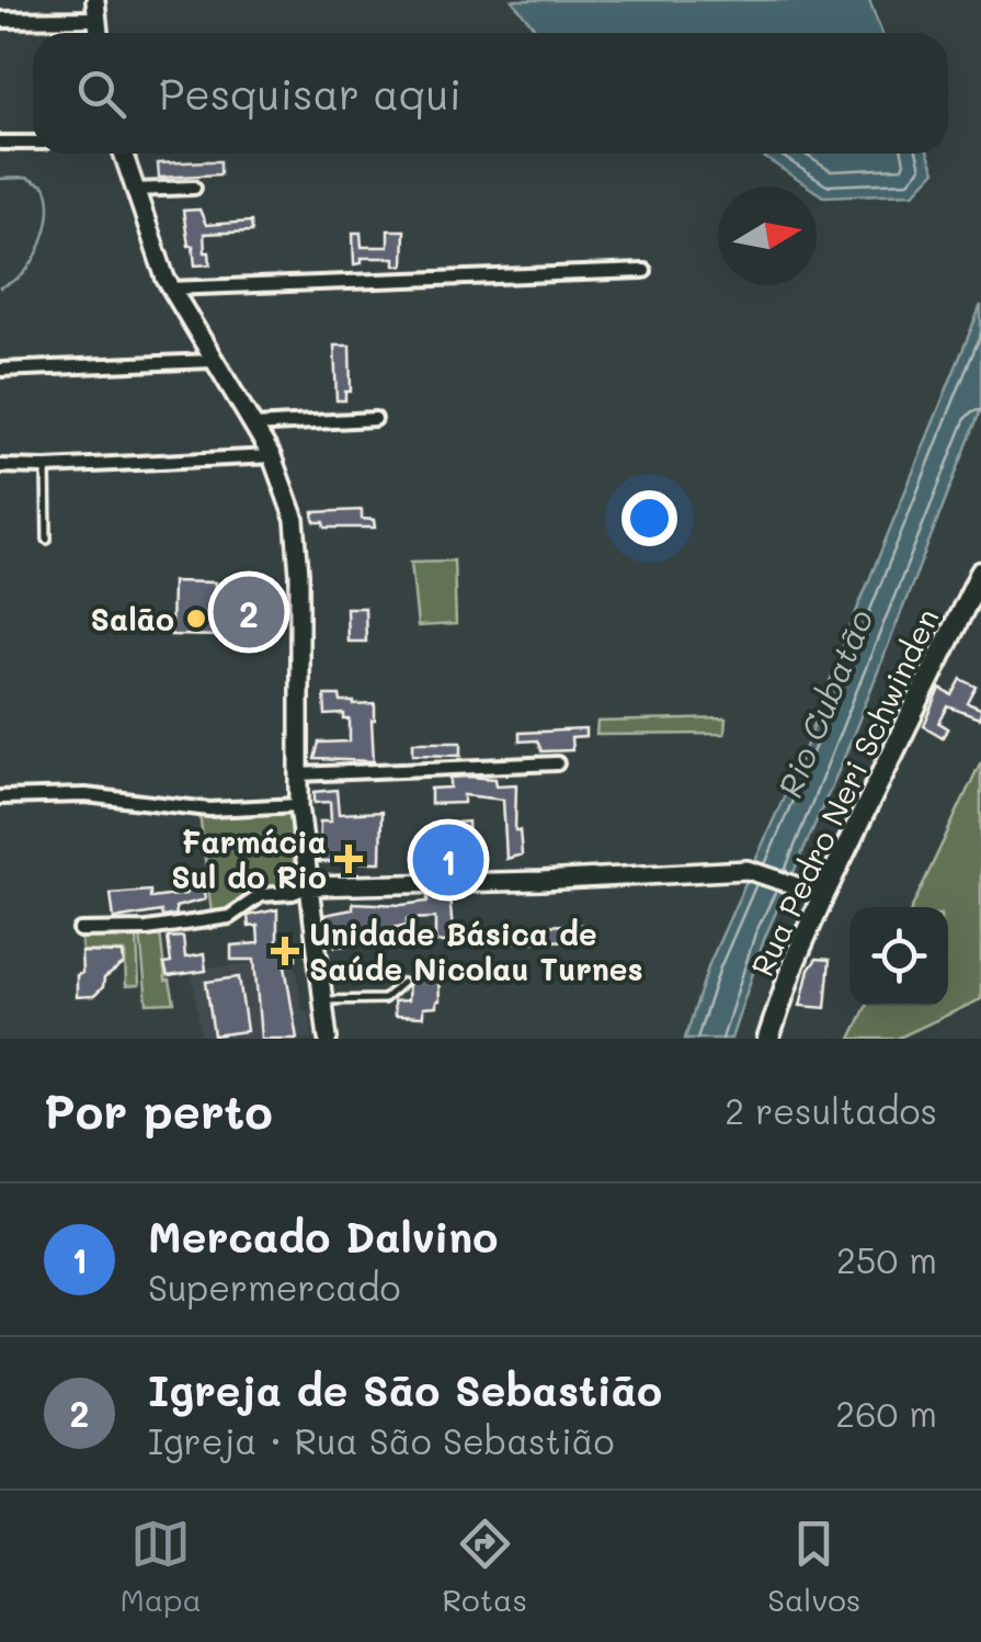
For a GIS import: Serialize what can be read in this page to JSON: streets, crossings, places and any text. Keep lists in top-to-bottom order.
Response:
{
  "streets": {
    "highway": ["Rua Pedro Neri Schwinden"]
  },
  "water": ["Rio Cubatão"],
  "places": {
    "other": ["Salão"],
    "health": ["Farmácia Sul do Rio", "Unidade Básica de Saúde Nicolau Turnes"]
  },
  "north": "right",
  "page": {
    "search": "Pesquisar aqui",
    "pins": ["2", "1"],
    "heading": ["Por perto", "2 resultados"],
    "list": [
      {
        "mark": "1",
        "name": "Mercado Dalvino",
        "note": "Supermercado",
        "value": "250 m"
      },
      {
        "mark": "2",
        "name": "Igreja de São Sebastião",
        "note": "Igreja · Rua São Sebastião",
        "value": "260 m"
      }
    ],
    "nav": ["Mapa", "Rotas", "Salvos"]
  }
}
